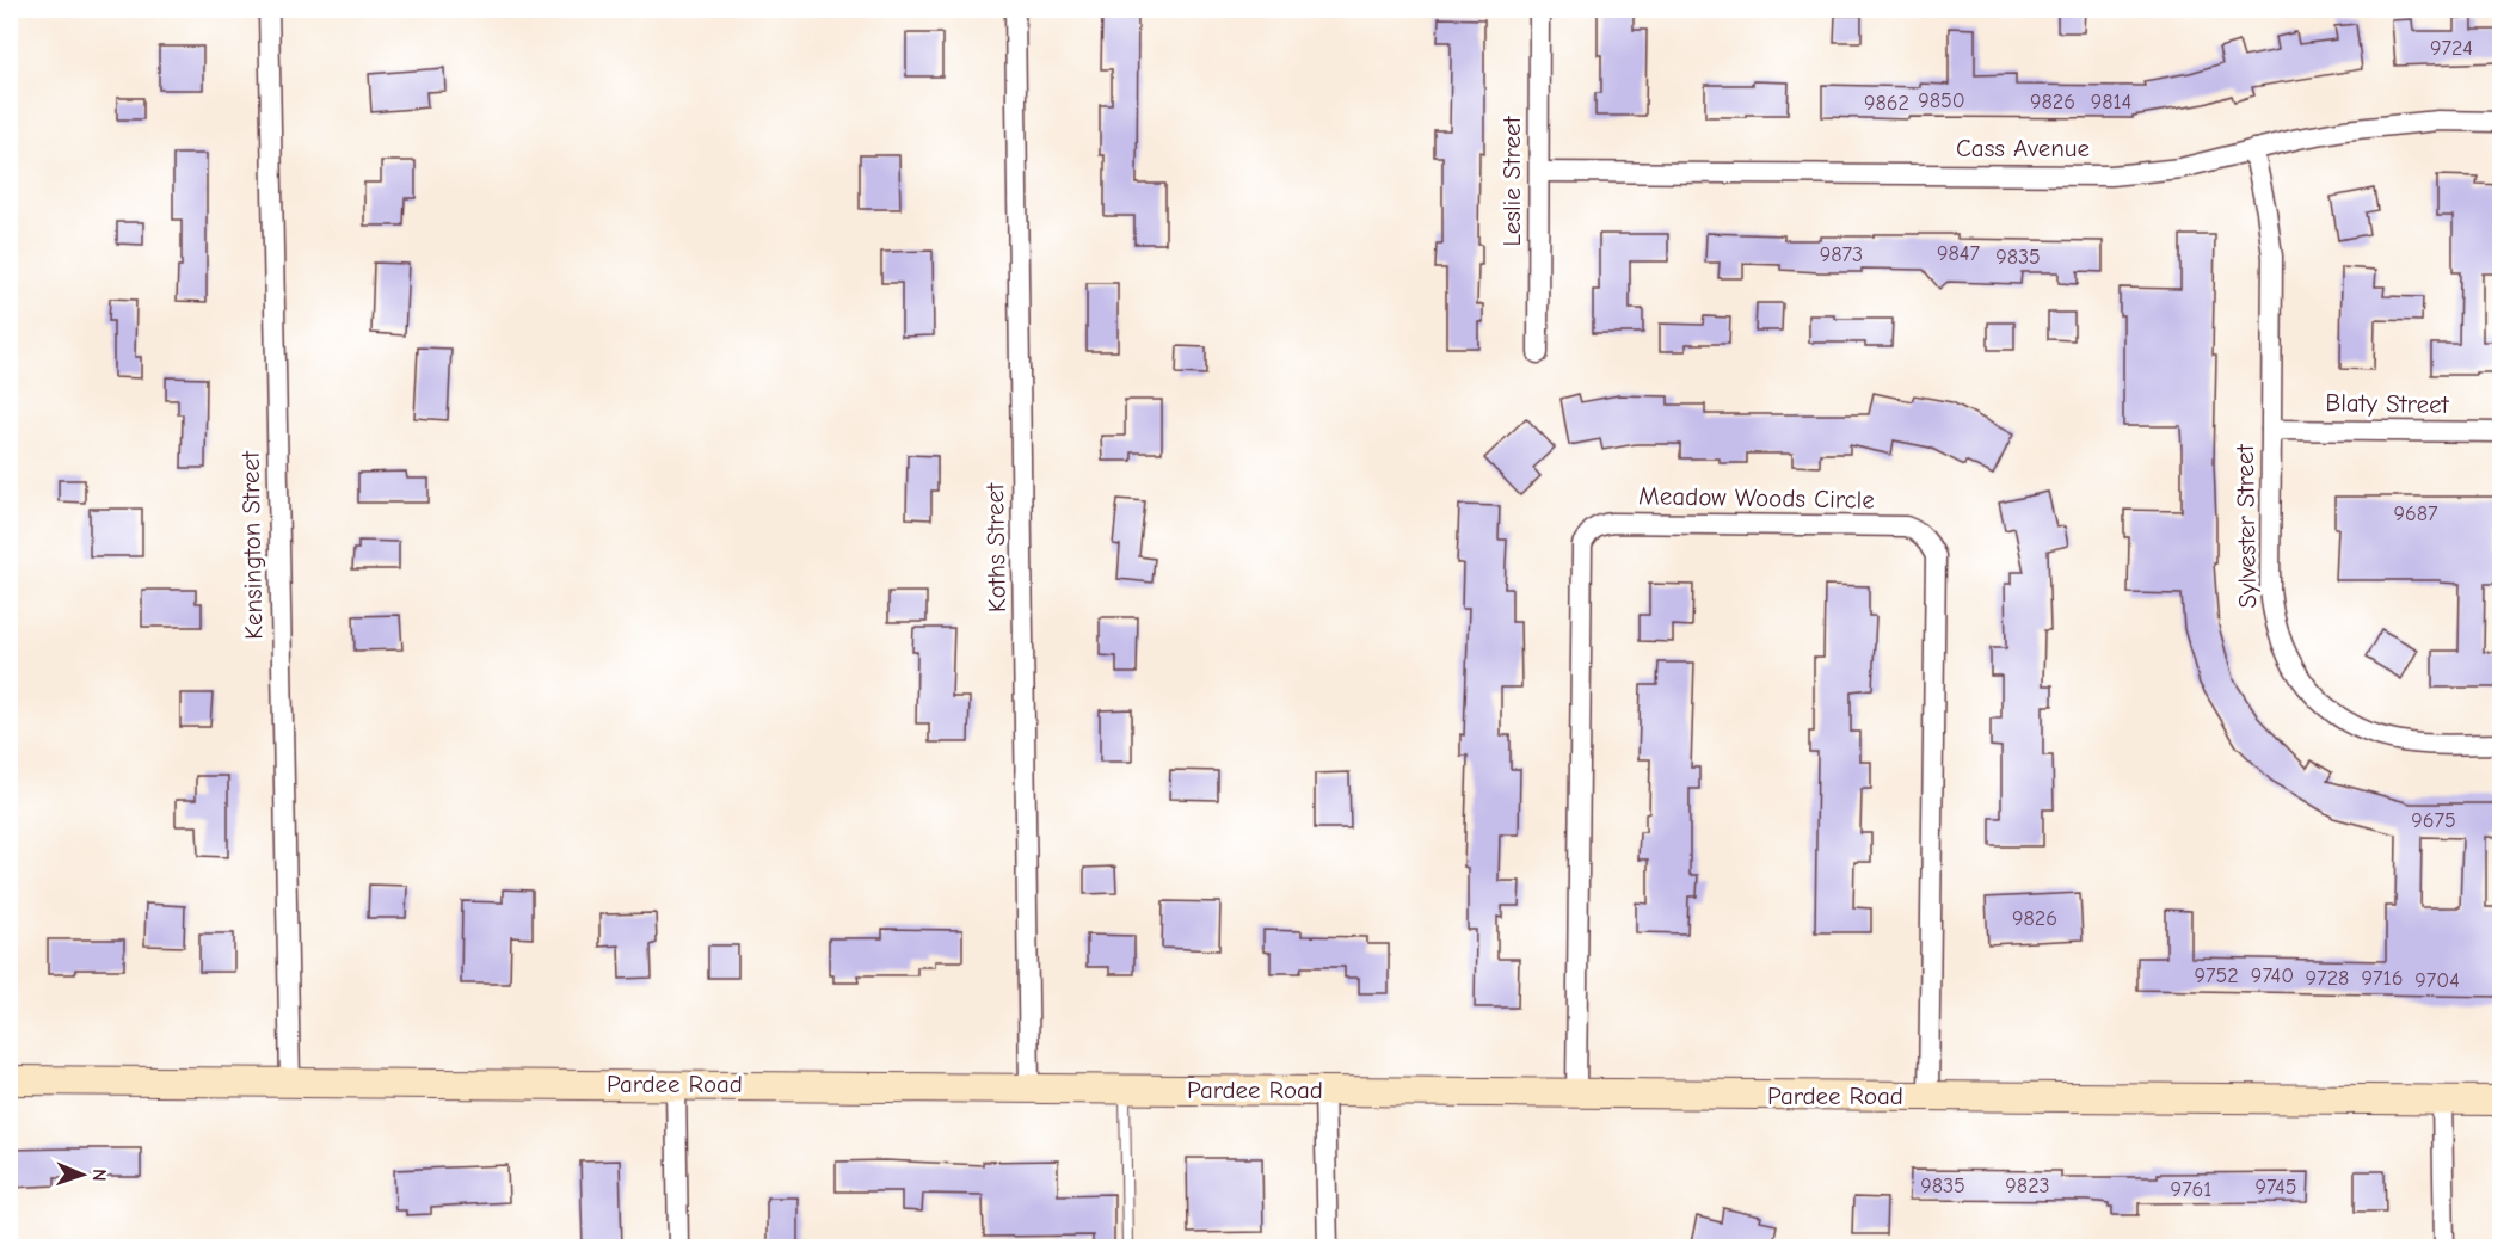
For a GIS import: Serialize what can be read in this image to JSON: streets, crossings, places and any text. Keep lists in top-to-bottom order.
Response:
{
  "streets": {
    "main road": ["Pardee Road"],
    "street": [
      "Cass Avenue",
      "Leslie Street",
      "Blaty Street",
      "Meadow Woods Circle",
      "Sylvester Street",
      "Kensington Street",
      "Koths Street"
    ]
  },
  "crossings": [
    ["Cass Avenue", "Leslie Street"],
    ["Cass Avenue", "Sylvester Street"],
    ["Blaty Street", "Sylvester Street"],
    ["Meadow Woods Circle", "Pardee Road"],
    ["Kensington Street", "Pardee Road"],
    ["Koths Street", "Pardee Road"]
  ],
  "house_numbers": [
    "9724",
    "9850",
    "9826",
    "9814",
    "9862",
    "9847",
    "9873",
    "9835",
    "9687",
    "9675",
    "9826",
    "9752",
    "9740",
    "9728",
    "9716",
    "9704",
    "9835",
    "9823",
    "9745",
    "9761"
  ],
  "north": "right"
}
